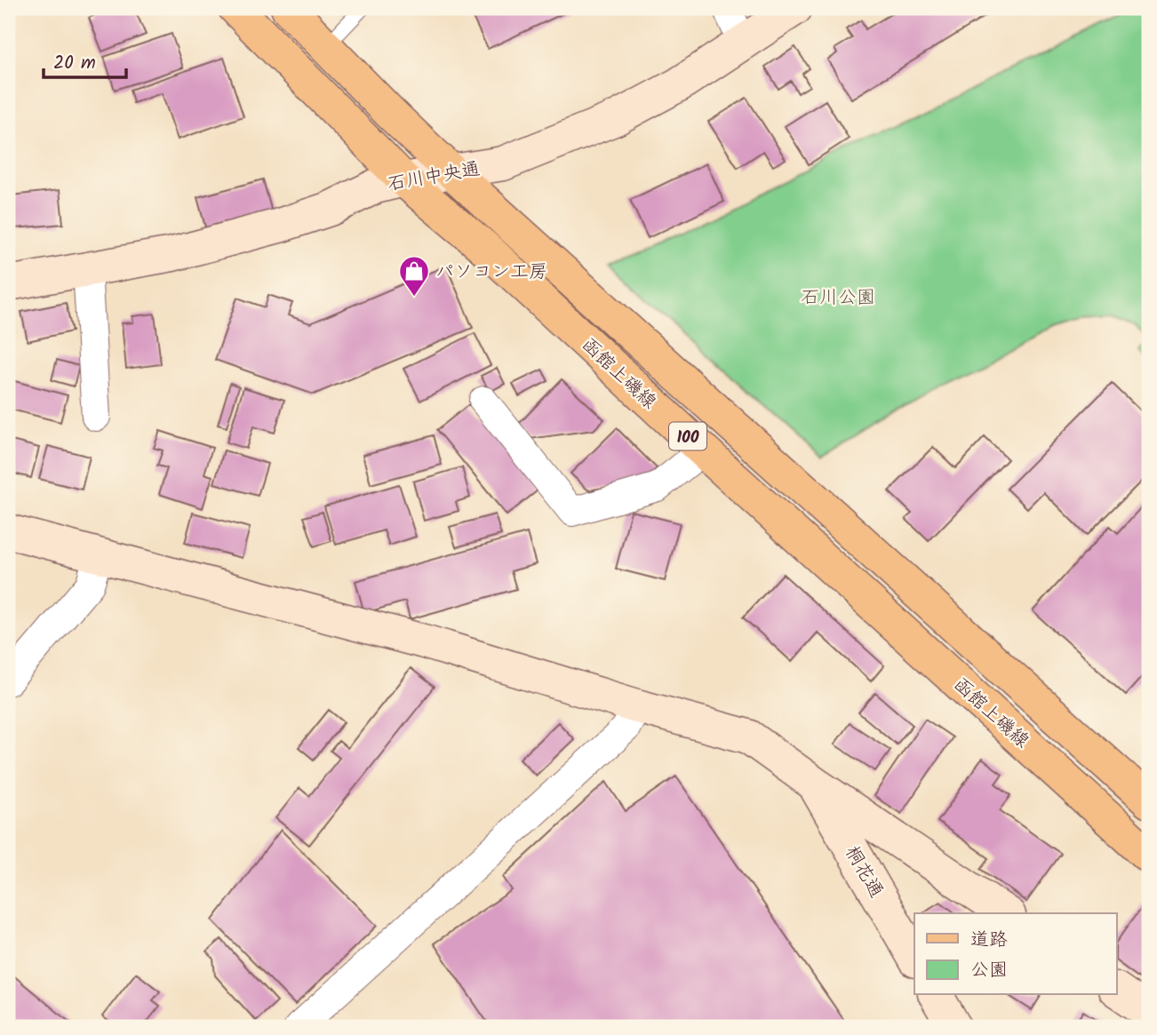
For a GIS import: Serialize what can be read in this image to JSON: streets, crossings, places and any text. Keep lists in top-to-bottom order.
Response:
{
  "streets": {
    "main road": ["函館上磯線", "100"],
    "street": ["石川中央通", "桐花通"]
  },
  "crossings": [
    ["石川中央通", "函館上磯線"]
  ],
  "parks": ["石川公園"],
  "places": {
    "shop": ["パソコン工房"]
  },
  "legend": ["道路", "公園"],
  "scale_bar": "20 m"
}
